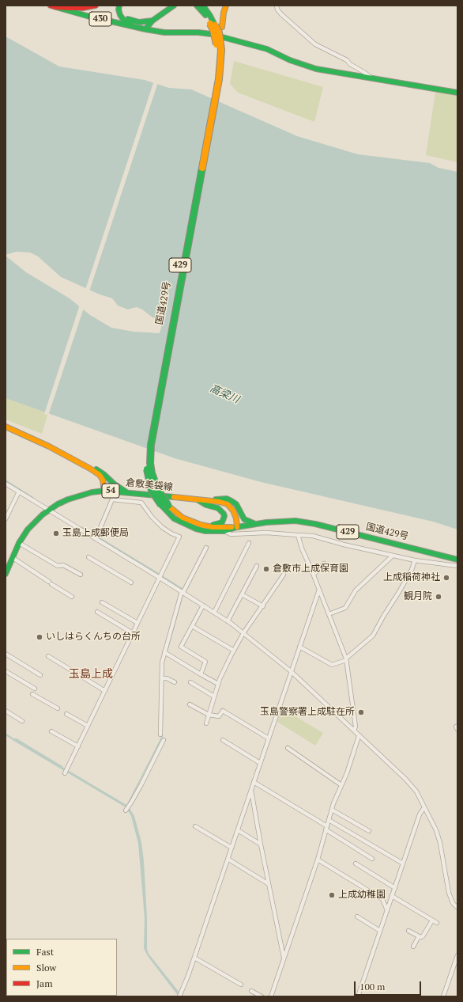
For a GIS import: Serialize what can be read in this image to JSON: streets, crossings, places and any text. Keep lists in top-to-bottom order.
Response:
{
  "streets": {
    "main road": [
      "430",
      "429",
      "国道429号",
      "倉敷美袋線",
      "54"
    ]
  },
  "crossings": [
    ["国道429号", "倉敷美袋線"]
  ],
  "districts": ["玉島上成"],
  "water": ["高梁川"],
  "places": [
    "玉島上成郵便局",
    "倉敷市上成保育園",
    "上成稲荷神社",
    "観月院",
    "いしはらくんちの台所",
    "玉島警察署上成駐在所",
    "上成幼稚園"
  ],
  "legend": ["Fast", "Slow", "Jam"],
  "scale_bar": "100 m"
}
